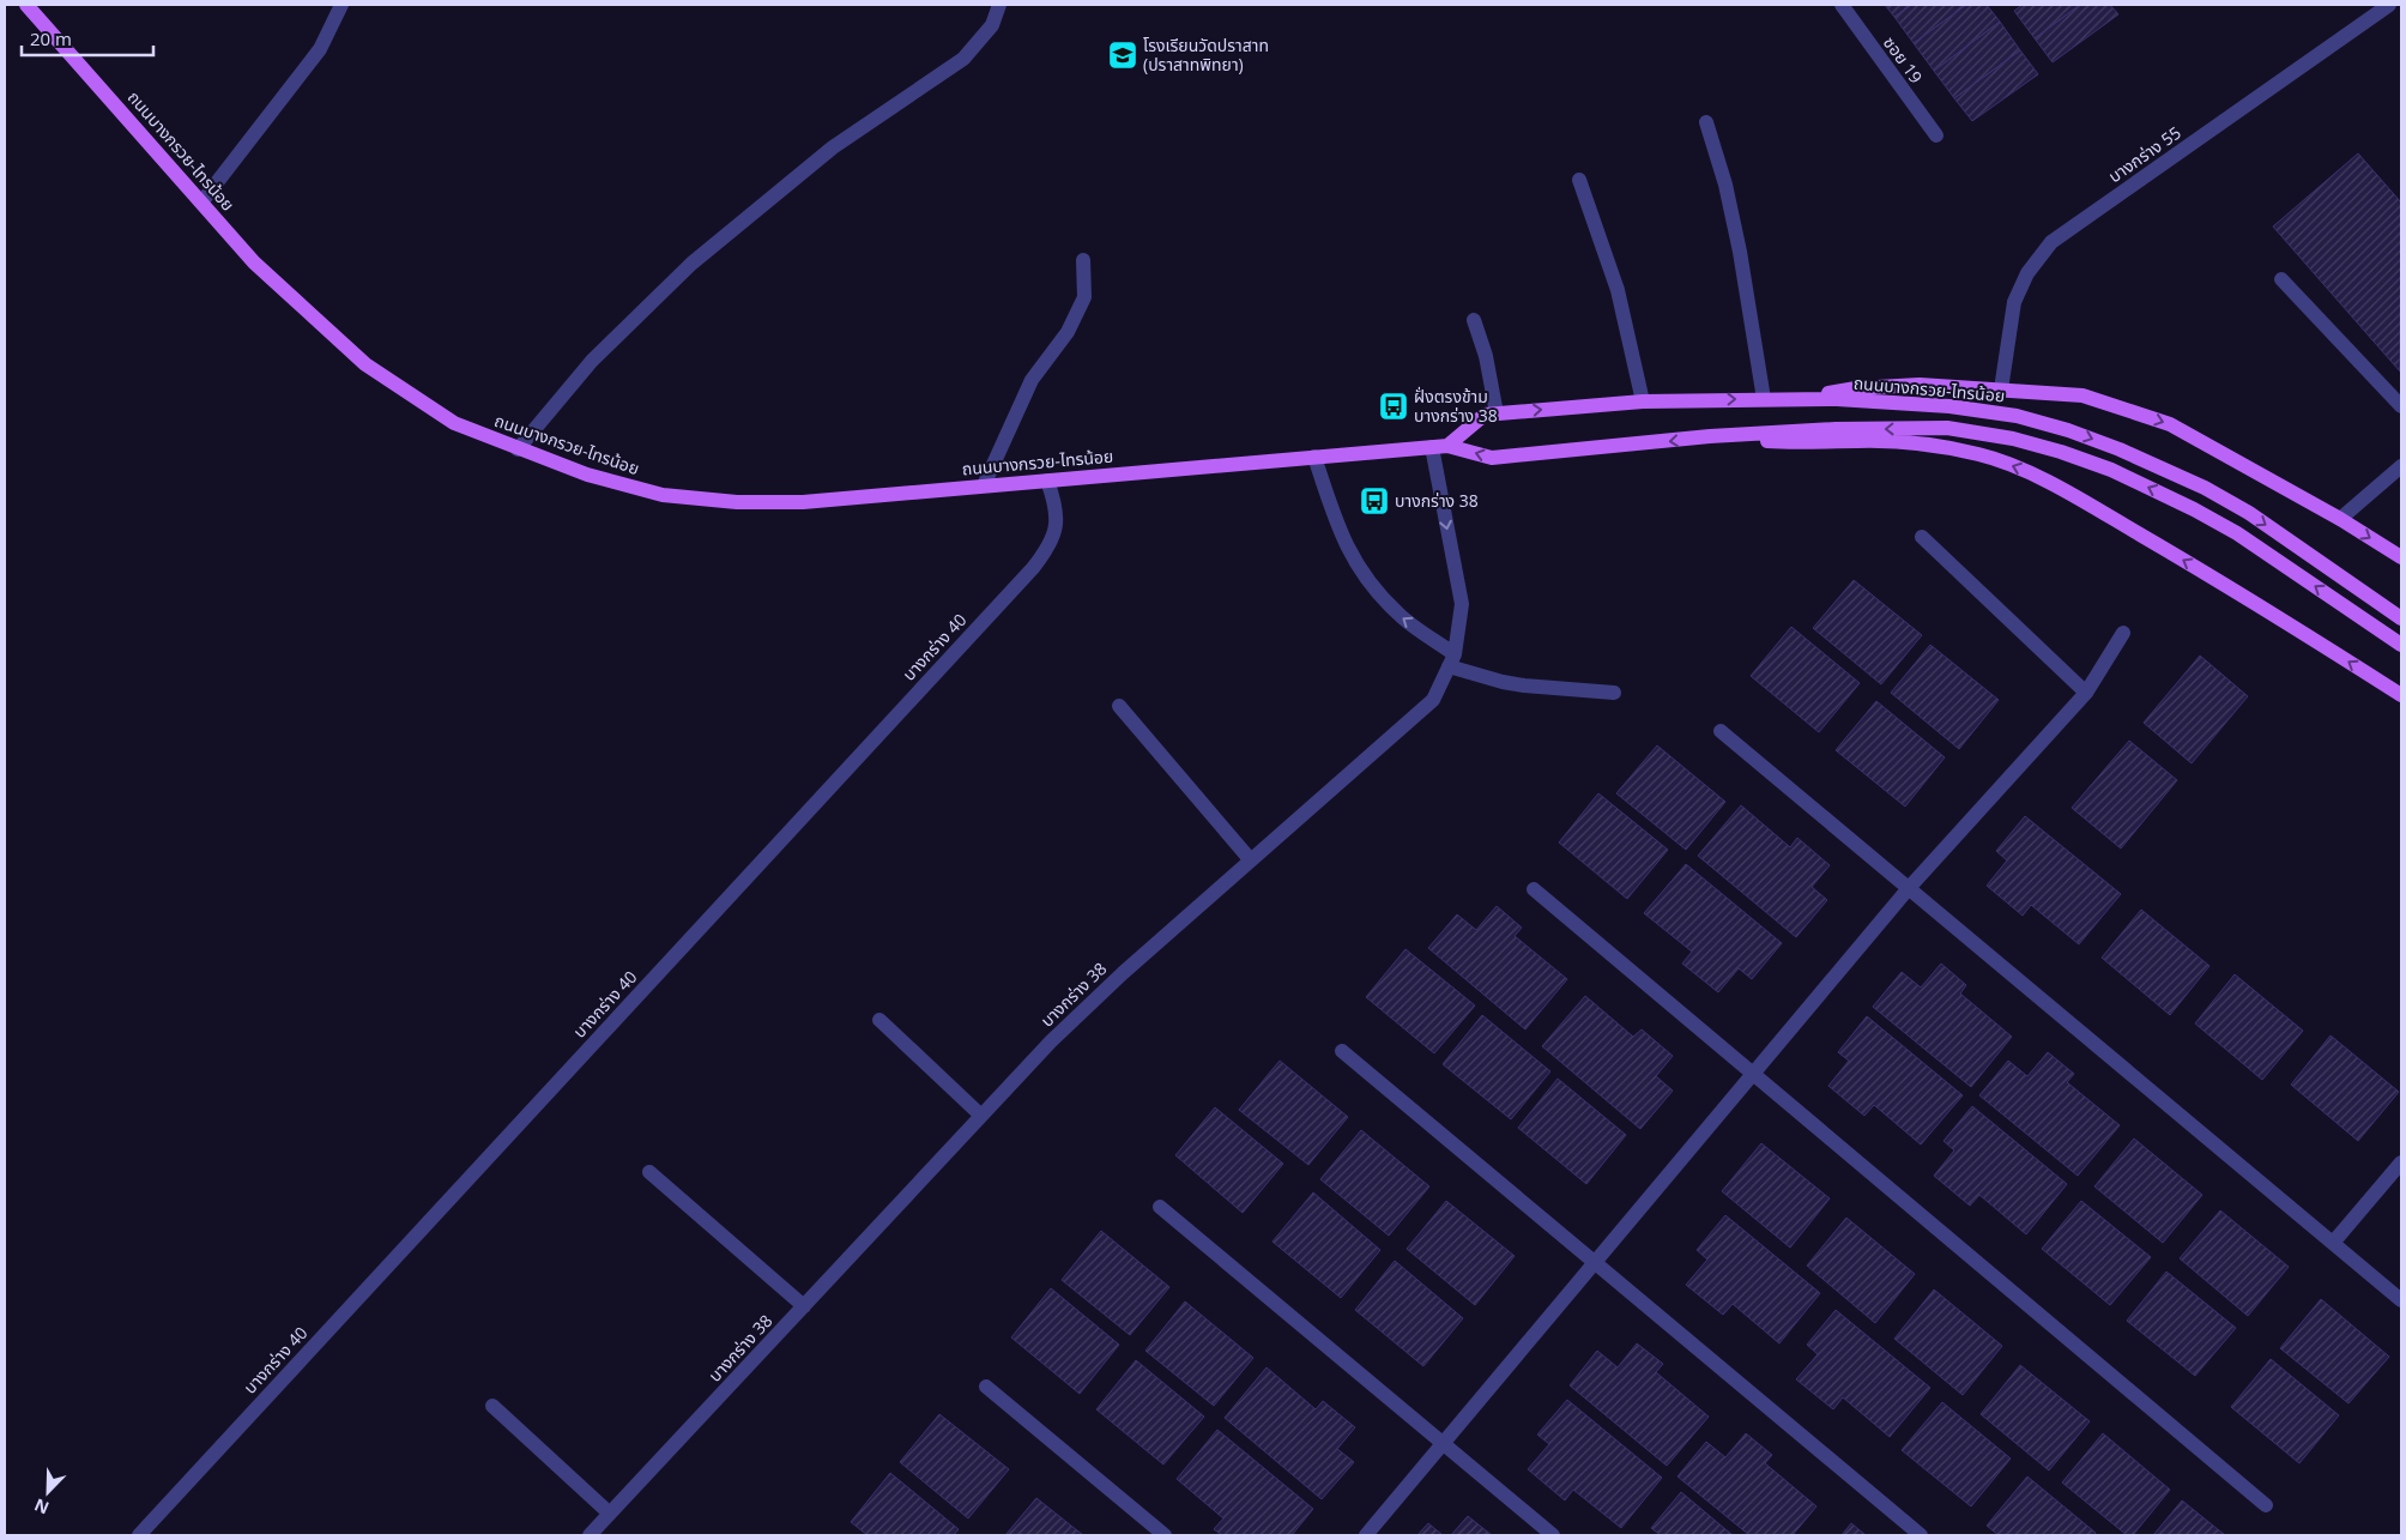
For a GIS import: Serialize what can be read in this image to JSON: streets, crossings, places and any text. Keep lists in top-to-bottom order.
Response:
{
  "streets": {
    "main road": ["ถนนบางกรวย-ไทรน้อย"],
    "street": [
      "ซอย 19",
      "บางกร่าง 55",
      "บางกร่าง 40",
      "บางกร่าง 38"
    ]
  },
  "crossings": [
    ["ถนนบางกรวย-ไทรน้อย", "บางกร่าง 40"],
    ["ถนนบางกรวย-ไทรน้อย", "บางกร่าง 38"]
  ],
  "places": {
    "school or university": ["โรงเรียนวัดปราสาท (ปราสาทพิทยา)"],
    "bus stop": ["ฝั่งตรงข้าม บางกร่าง 38", "บางกร่าง 38"]
  },
  "scale_bar": "20 m",
  "north": "bottom left"
}
